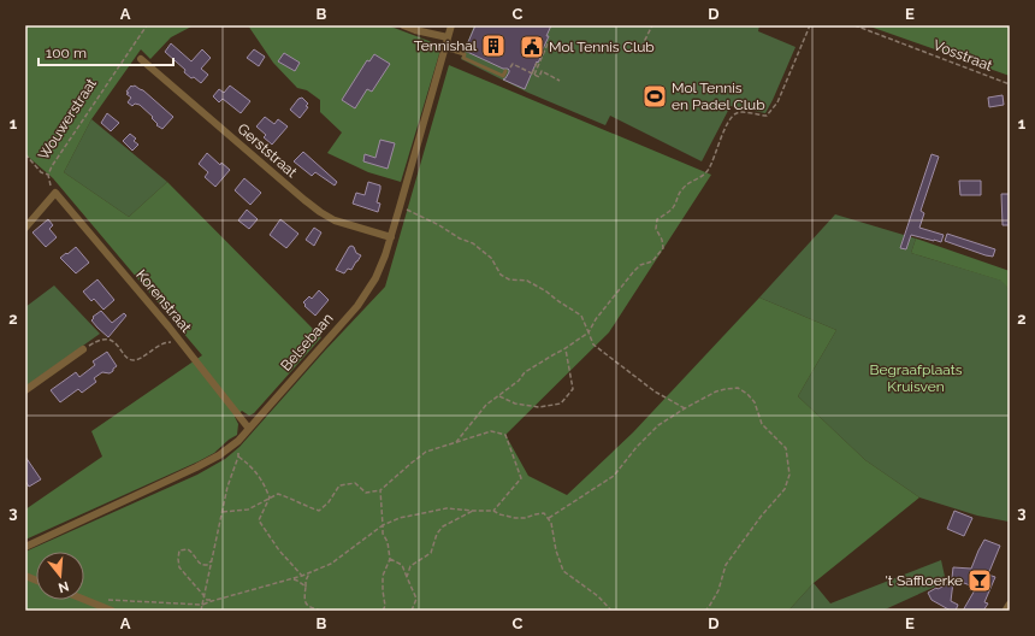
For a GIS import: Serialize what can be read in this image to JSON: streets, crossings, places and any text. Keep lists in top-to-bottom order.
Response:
{
  "streets": {
    "street": ["Gerststraat", "Korenstraat", "Belsebaan"],
    "path": ["Vosstraat", "Wouwerstraat"]
  },
  "crossings": [
    ["Wouwerstraat", "Korenstraat"],
    ["Gerststraat", "Belsebaan"],
    ["Korenstraat", "Belsebaan"]
  ],
  "parks": ["Begraafplaats Kruisven"],
  "places": {
    "building": ["Tennishal"],
    "public building": ["Mol Tennis Club"],
    "sports": ["Mol Tennis en Padel Club"],
    "bar": ["'t Saffloerke"]
  },
  "scale_bar": "100 m",
  "north": "bottom",
  "grid": {
    "columns": [
      "A",
      "B",
      "C",
      "D",
      "E"
    ],
    "rows": ["1", "2", "3"]
  }
}
